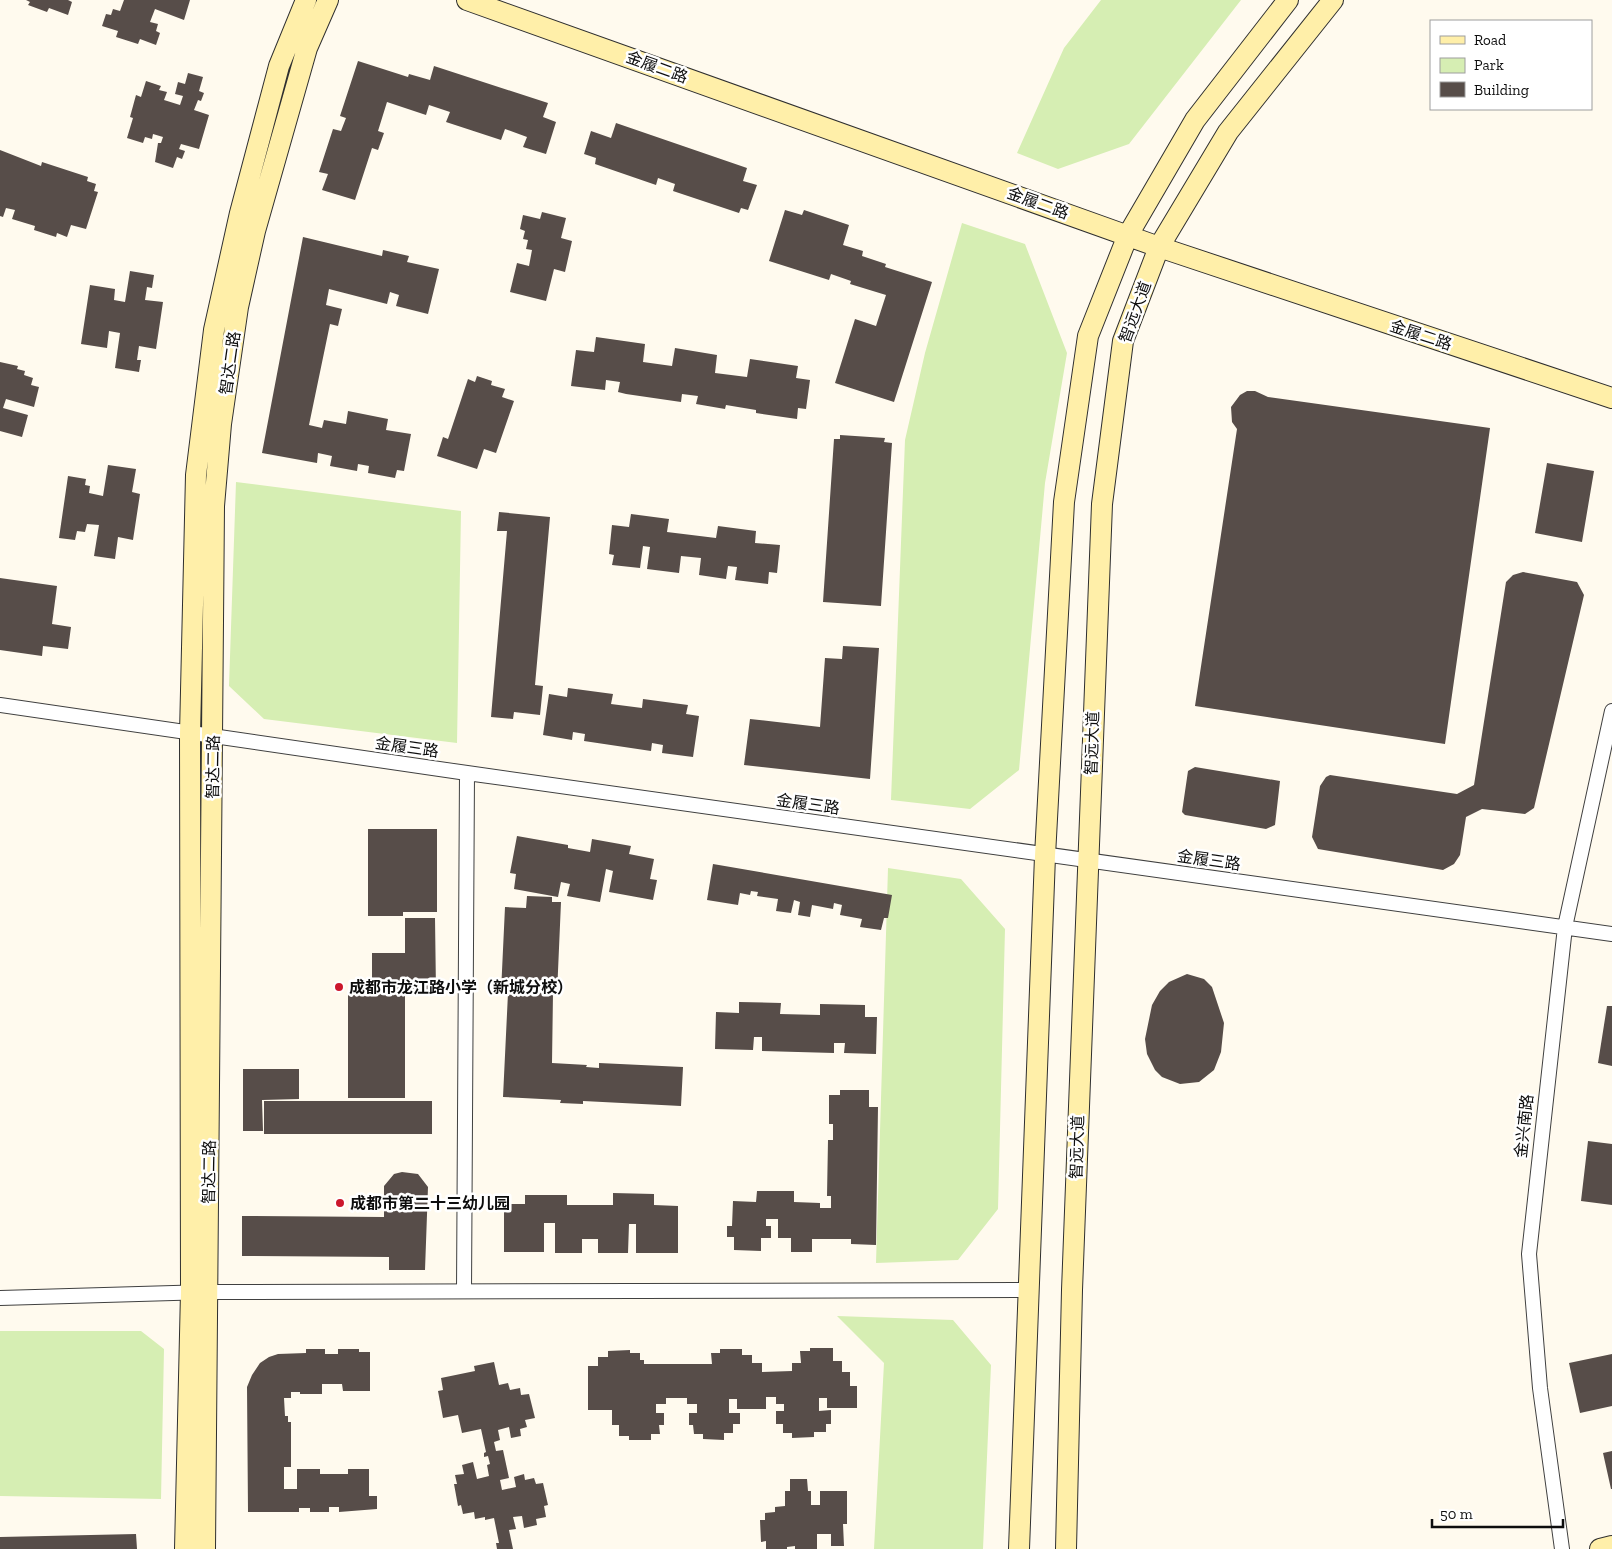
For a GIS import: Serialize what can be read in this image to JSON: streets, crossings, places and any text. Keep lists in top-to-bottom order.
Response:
{
  "streets": {
    "street": [
      "金履二路",
      "智远大道",
      "智达二路",
      "金履三路",
      "金兴南路"
    ]
  },
  "crossings": [
    ["金履二路", "智远大道"],
    ["智远大道", "金履三路"],
    ["智达二路", "金履三路"],
    ["金履三路", "金兴南路"]
  ],
  "places": ["成都市龙江路小学（新城分校）", "成都市第二十三幼儿园"],
  "legend": ["Road", "Park", "Building"],
  "scale_bar": "50 m"
}
